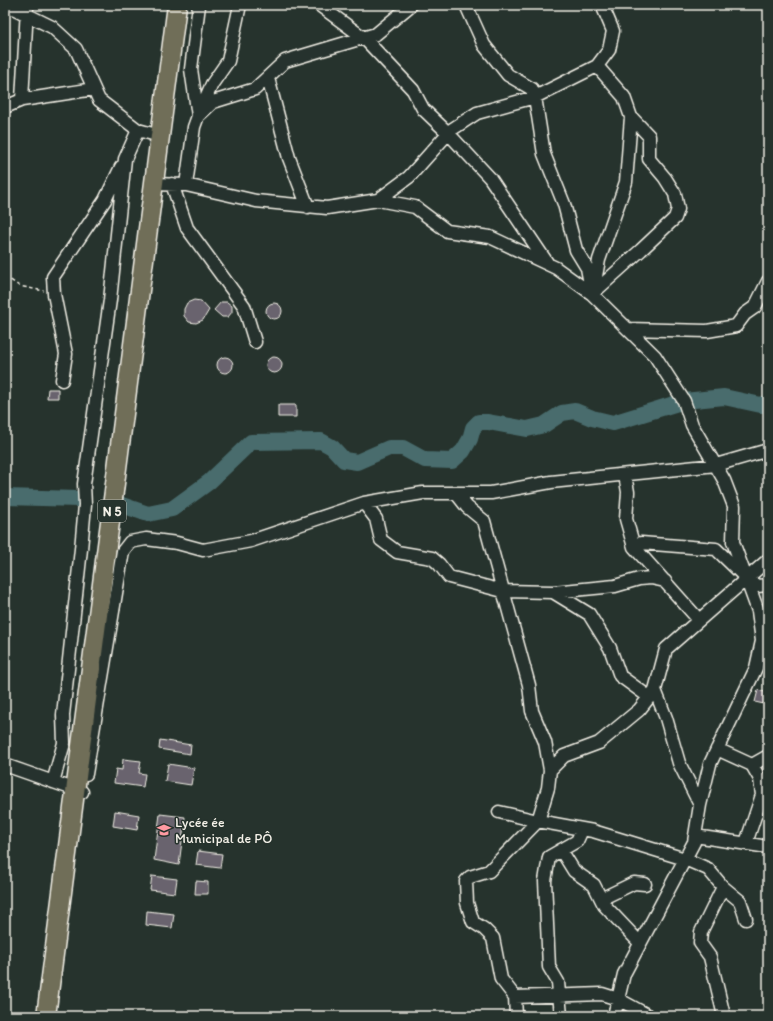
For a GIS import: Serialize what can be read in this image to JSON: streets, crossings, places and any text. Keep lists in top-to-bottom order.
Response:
{
  "streets": {
    "highway": ["N 5"]
  },
  "places": {
    "school or university": ["Lycée ée Municipal de PÔ"]
  }
}
